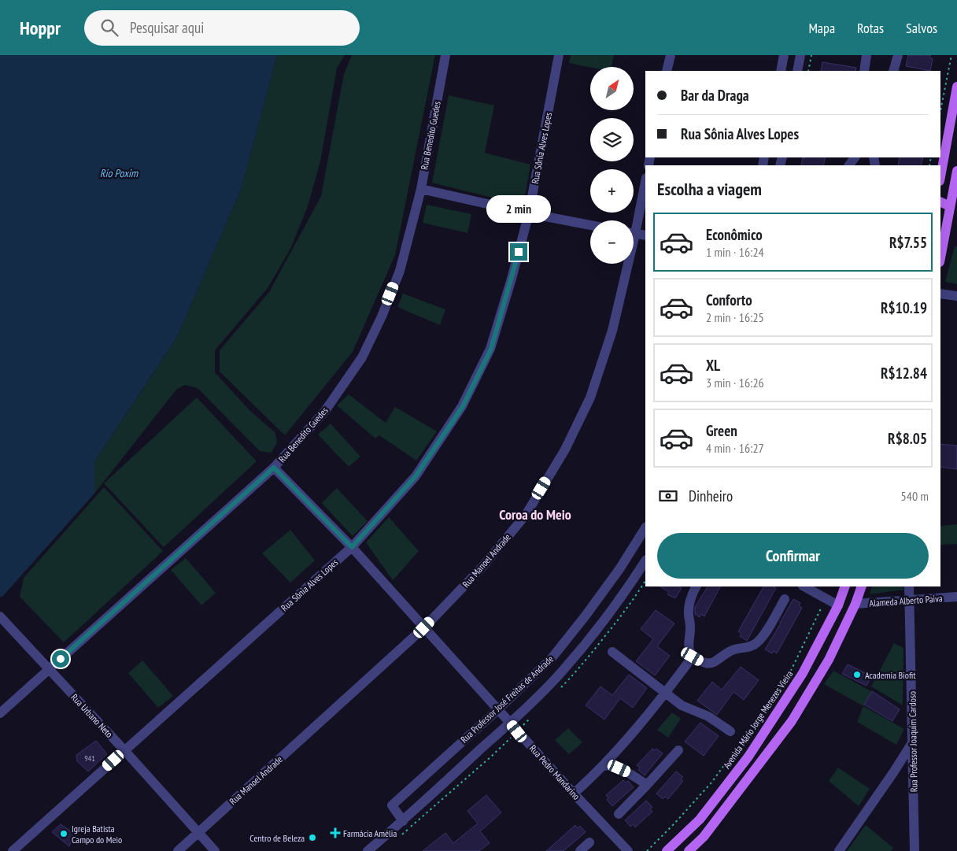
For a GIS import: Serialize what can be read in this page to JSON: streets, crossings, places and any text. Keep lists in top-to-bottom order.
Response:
{
  "streets": {
    "main road": ["Avenida Mário Jorge Menezes Vieira"],
    "street": [
      "Rua Benedito Guedes",
      "Rua Sônia Alves Lopes",
      "Rua Manoel Andrade",
      "Alameda Alberto Paiva",
      "Rua Professor José Freitas de Andrade",
      "Rua Urbano Neto",
      "Rua Professor Joaquim Cardoso",
      "Rua Pedro Mandarino"
    ]
  },
  "crossings": [
    ["Rua Benedito Guedes", "Rua Urbano Neto"],
    ["Rua Benedito Guedes", "Rua Pedro Mandarino"],
    ["Rua Sônia Alves Lopes", "Rua Urbano Neto"],
    ["Rua Sônia Alves Lopes", "Rua Pedro Mandarino"],
    ["Rua Manoel Andrade", "Rua Urbano Neto"],
    ["Rua Manoel Andrade", "Rua Pedro Mandarino"],
    ["Alameda Alberto Paiva", "Rua Professor Joaquim Cardoso"],
    ["Rua Professor José Freitas de Andrade", "Rua Pedro Mandarino"]
  ],
  "districts": ["Coroa do Meio"],
  "water": ["Rio Poxim"],
  "places": {
    "other": ["Academia Biofit", "Igreja Batista Campo do Meio", "Centro de Beleza"],
    "health": ["Farmácia Amélia"]
  },
  "house_numbers": ["941"],
  "north": "top right",
  "page": {
    "header": "Hoppr",
    "search": "Pesquisar aqui",
    "nav": ["Mapa", "Rotas", "Salvos"],
    "map_buttons": ["+", "−"],
    "banner": ["Bar da Draga", "Rua Sônia Alves Lopes"],
    "heading": "Escolha a viagem",
    "bubble": "2 min",
    "list": [
      {
        "name": "Econômico",
        "note": "1 min · 16:24",
        "value": "R$7.55"
      },
      {
        "name": "Conforto",
        "note": "2 min · 16:25",
        "value": "R$10.19"
      },
      {
        "name": "XL",
        "note": "3 min · 16:26",
        "value": "R$12.84"
      },
      {
        "name": "Green",
        "note": "4 min · 16:27",
        "value": "R$8.05"
      }
    ],
    "pay": ["Dinheiro", "540 m"],
    "buttons": "Confirmar"
  }
}
